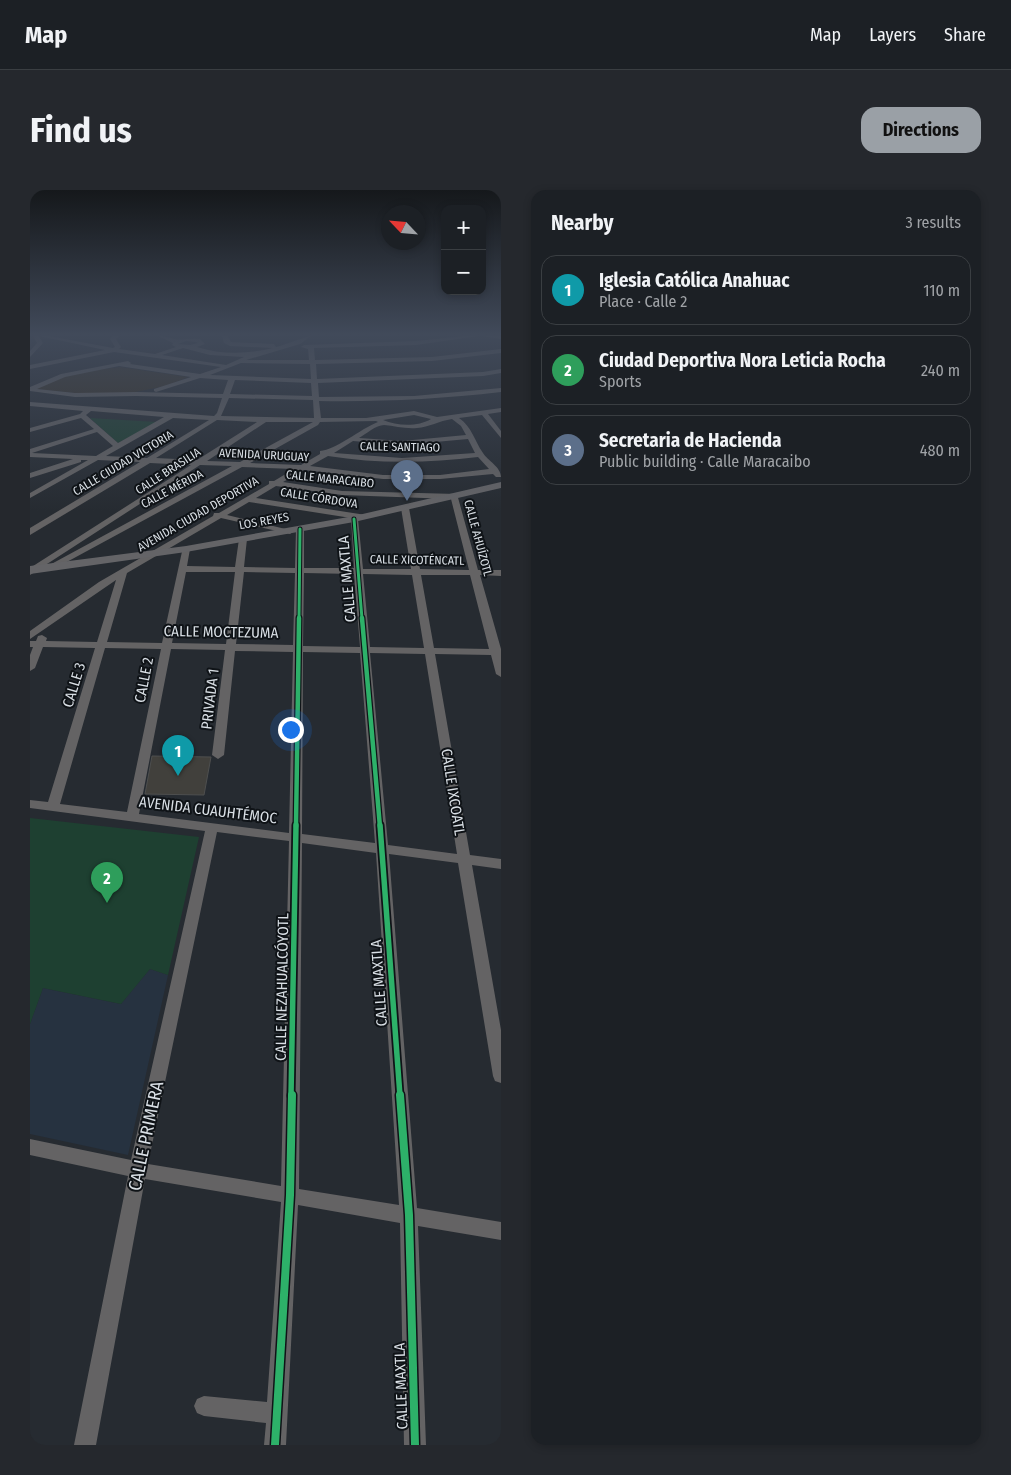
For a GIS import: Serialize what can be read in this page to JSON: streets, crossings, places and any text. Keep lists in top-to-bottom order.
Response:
{
  "streets": {
    "main road": ["LOS REYES"],
    "street": [
      "CALLE SANTIAGO",
      "AVENIDA URUGUAY",
      "CALLE CIUDAD VICTORIA",
      "CALLE BRASILIA",
      "CALLE MARACAIBO",
      "CALLE MÉRIDA",
      "CALLE CÓRDOVA",
      "AVENIDA CIUDAD DEPORTIVA",
      "CALLE AHUÍZOTL",
      "CALLE XICOTÉNCATL",
      "CALLE MAXTLA",
      "CALLE MOCTEZUMA",
      "CALLE 2",
      "CALLE 3",
      "PRIVADA 1",
      "CALLE IXCOATL",
      "AVENIDA CUAUHTÉMOC",
      "CALLE NEZAHUALCÓYOTL",
      "CALLE PRIMERA"
    ]
  },
  "crossings": [
    ["CALLE SANTIAGO", "AVENIDA CIUDAD DEPORTIVA"],
    ["AVENIDA URUGUAY", "CALLE CIUDAD VICTORIA"],
    ["AVENIDA URUGUAY", "CALLE BRASILIA"],
    ["AVENIDA URUGUAY", "CALLE MÉRIDA"],
    ["AVENIDA URUGUAY", "AVENIDA CIUDAD DEPORTIVA"],
    ["CALLE BRASILIA", "LOS REYES"],
    ["CALLE MARACAIBO", "AVENIDA CIUDAD DEPORTIVA"],
    ["CALLE MARACAIBO", "LOS REYES"],
    ["CALLE MARACAIBO", "CALLE AHUÍZOTL"],
    ["CALLE MÉRIDA", "LOS REYES"],
    ["CALLE CÓRDOVA", "AVENIDA CIUDAD DEPORTIVA"],
    ["CALLE CÓRDOVA", "LOS REYES"],
    ["CALLE CÓRDOVA", "CALLE MAXTLA"],
    ["AVENIDA CIUDAD DEPORTIVA", "LOS REYES"],
    ["AVENIDA CIUDAD DEPORTIVA", "CALLE 3"],
    ["LOS REYES", "CALLE AHUÍZOTL"],
    ["LOS REYES", "CALLE MAXTLA"],
    ["LOS REYES", "CALLE 2"],
    ["LOS REYES", "PRIVADA 1"],
    ["LOS REYES", "CALLE IXCOATL"],
    ["LOS REYES", "CALLE NEZAHUALCÓYOTL"],
    ["CALLE AHUÍZOTL", "CALLE XICOTÉNCATL"],
    ["CALLE AHUÍZOTL", "CALLE MOCTEZUMA"],
    ["CALLE XICOTÉNCATL", "CALLE MAXTLA"],
    ["CALLE XICOTÉNCATL", "CALLE 2"],
    ["CALLE XICOTÉNCATL", "PRIVADA 1"],
    ["CALLE XICOTÉNCATL", "CALLE IXCOATL"],
    ["CALLE XICOTÉNCATL", "CALLE NEZAHUALCÓYOTL"],
    ["CALLE MAXTLA", "CALLE MOCTEZUMA"],
    ["CALLE MAXTLA", "AVENIDA CUAUHTÉMOC"],
    ["CALLE MOCTEZUMA", "CALLE 2"],
    ["CALLE MOCTEZUMA", "CALLE 3"],
    ["CALLE MOCTEZUMA", "PRIVADA 1"],
    ["CALLE MOCTEZUMA", "CALLE IXCOATL"],
    ["CALLE MOCTEZUMA", "CALLE NEZAHUALCÓYOTL"],
    ["CALLE 2", "AVENIDA CUAUHTÉMOC"],
    ["CALLE 3", "AVENIDA CUAUHTÉMOC"],
    ["CALLE IXCOATL", "AVENIDA CUAUHTÉMOC"],
    ["AVENIDA CUAUHTÉMOC", "CALLE NEZAHUALCÓYOTL"],
    ["AVENIDA CUAUHTÉMOC", "CALLE PRIMERA"]
  ],
  "north": "top left",
  "page": {
    "header": "Map",
    "nav": ["Map", "Layers", "Share"],
    "buttons": "Directions",
    "title": "Find us",
    "heading": ["Nearby", "3 results"],
    "map_buttons": ["+", "−"],
    "list": [
      {
        "mark": "1",
        "name": "Iglesia Católica Anahuac",
        "note": "Place · Calle 2",
        "value": "110 m"
      },
      {
        "mark": "2",
        "name": "Ciudad Deportiva Nora Leticia Rocha",
        "note": "Sports",
        "value": "240 m"
      },
      {
        "mark": "3",
        "name": "Secretaria de Hacienda",
        "note": "Public building · Calle Maracaibo",
        "value": "480 m"
      }
    ],
    "pins": ["3", "1", "2"]
  }
}
